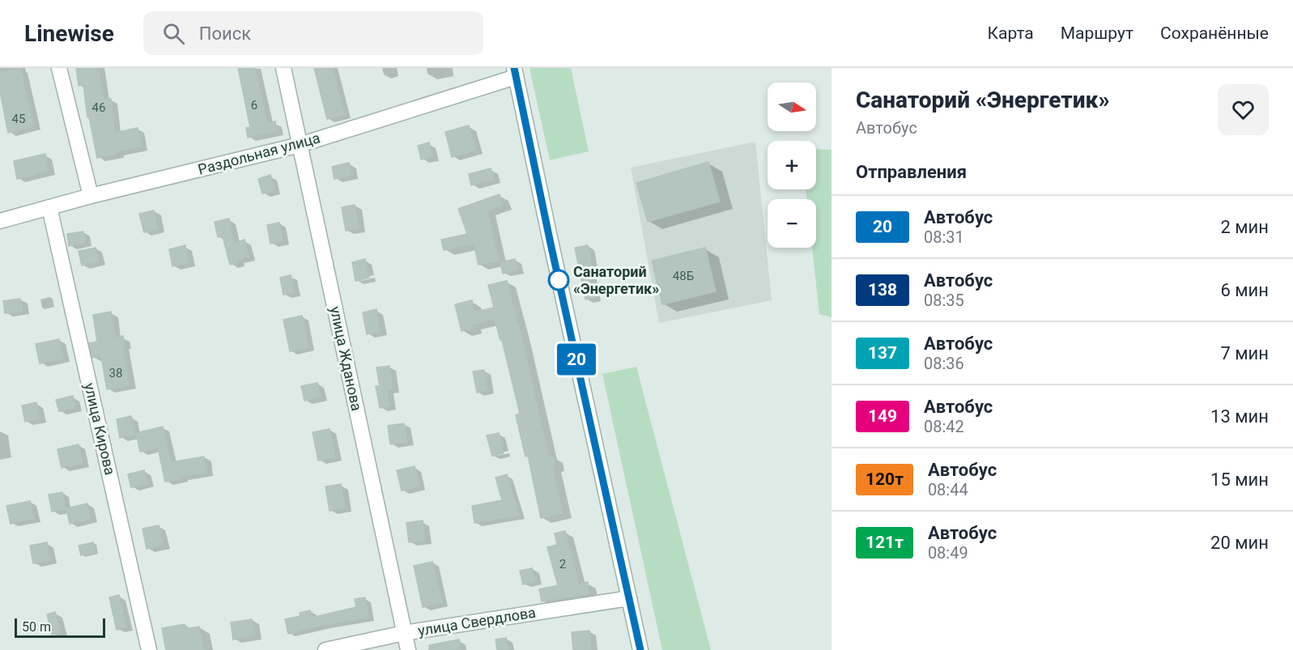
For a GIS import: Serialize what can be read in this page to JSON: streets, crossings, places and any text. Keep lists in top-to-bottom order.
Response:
{
  "streets": {
    "street": [
      "Раздольная улица",
      "улица Жданова",
      "улица Кирова",
      "улица Свердлова"
    ]
  },
  "crossings": [
    ["Раздольная улица", "улица Жданова"],
    ["Раздольная улица", "улица Кирова"],
    ["улица Жданова", "улица Свердлова"]
  ],
  "places": ["Санаторий «Энергетик»"],
  "lines": ["bus line 20"],
  "house_numbers": [
    "6",
    "46",
    "45",
    "48Б",
    "38",
    "2"
  ],
  "scale_bar": "50 m",
  "north": "right",
  "page": {
    "header": "Linewise",
    "search": "Поиск",
    "nav": ["Карта", "Маршрут", "Сохранённые"],
    "on_map": "20",
    "heading": [
      ["Санаторий «Энергетик»", "Автобус"],
      "Отправления"
    ],
    "map_buttons": ["+", "−"],
    "list": [
      {
        "mark": "20",
        "name": "Автобус",
        "note": "08:31",
        "value": "2 мин"
      },
      {
        "mark": "138",
        "name": "Автобус",
        "note": "08:35",
        "value": "6 мин"
      },
      {
        "mark": "137",
        "name": "Автобус",
        "note": "08:36",
        "value": "7 мин"
      },
      {
        "mark": "149",
        "name": "Автобус",
        "note": "08:42",
        "value": "13 мин"
      },
      {
        "mark": "120т",
        "name": "Автобус",
        "note": "08:44",
        "value": "15 мин"
      },
      {
        "mark": "121т",
        "name": "Автобус",
        "note": "08:49",
        "value": "20 мин"
      }
    ],
    "scale": "50 m"
  }
}
